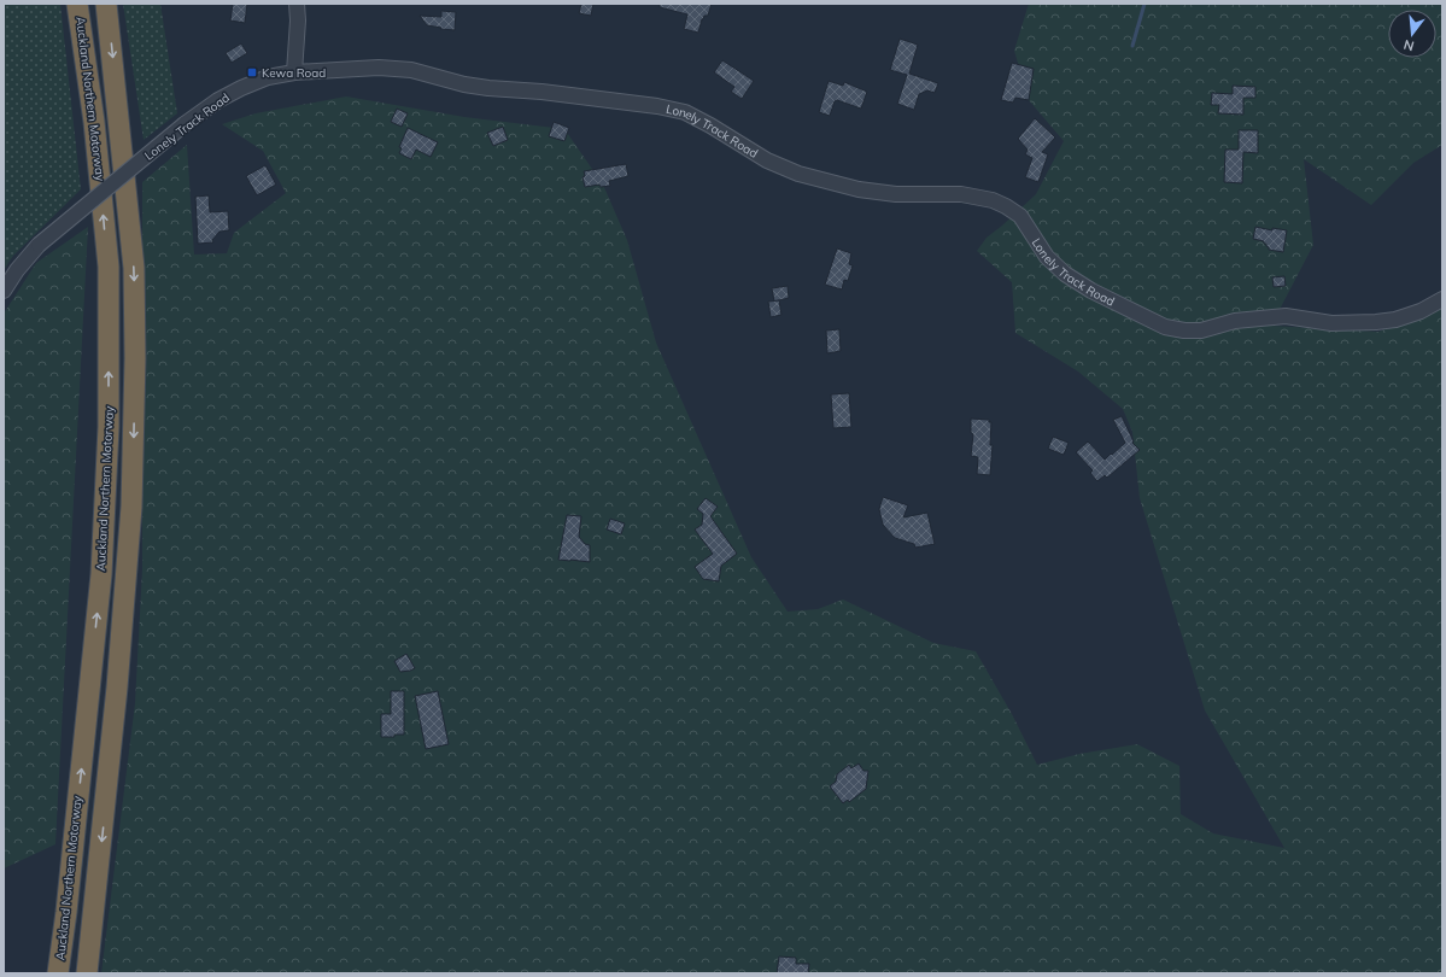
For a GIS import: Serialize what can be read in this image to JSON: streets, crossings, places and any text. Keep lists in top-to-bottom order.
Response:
{
  "streets": {
    "highway": ["Auckland Northern Motorway"],
    "street": ["Lonely Track Road"]
  },
  "places": {
    "transit": ["Kewa Road"]
  },
  "north": "bottom"
}
